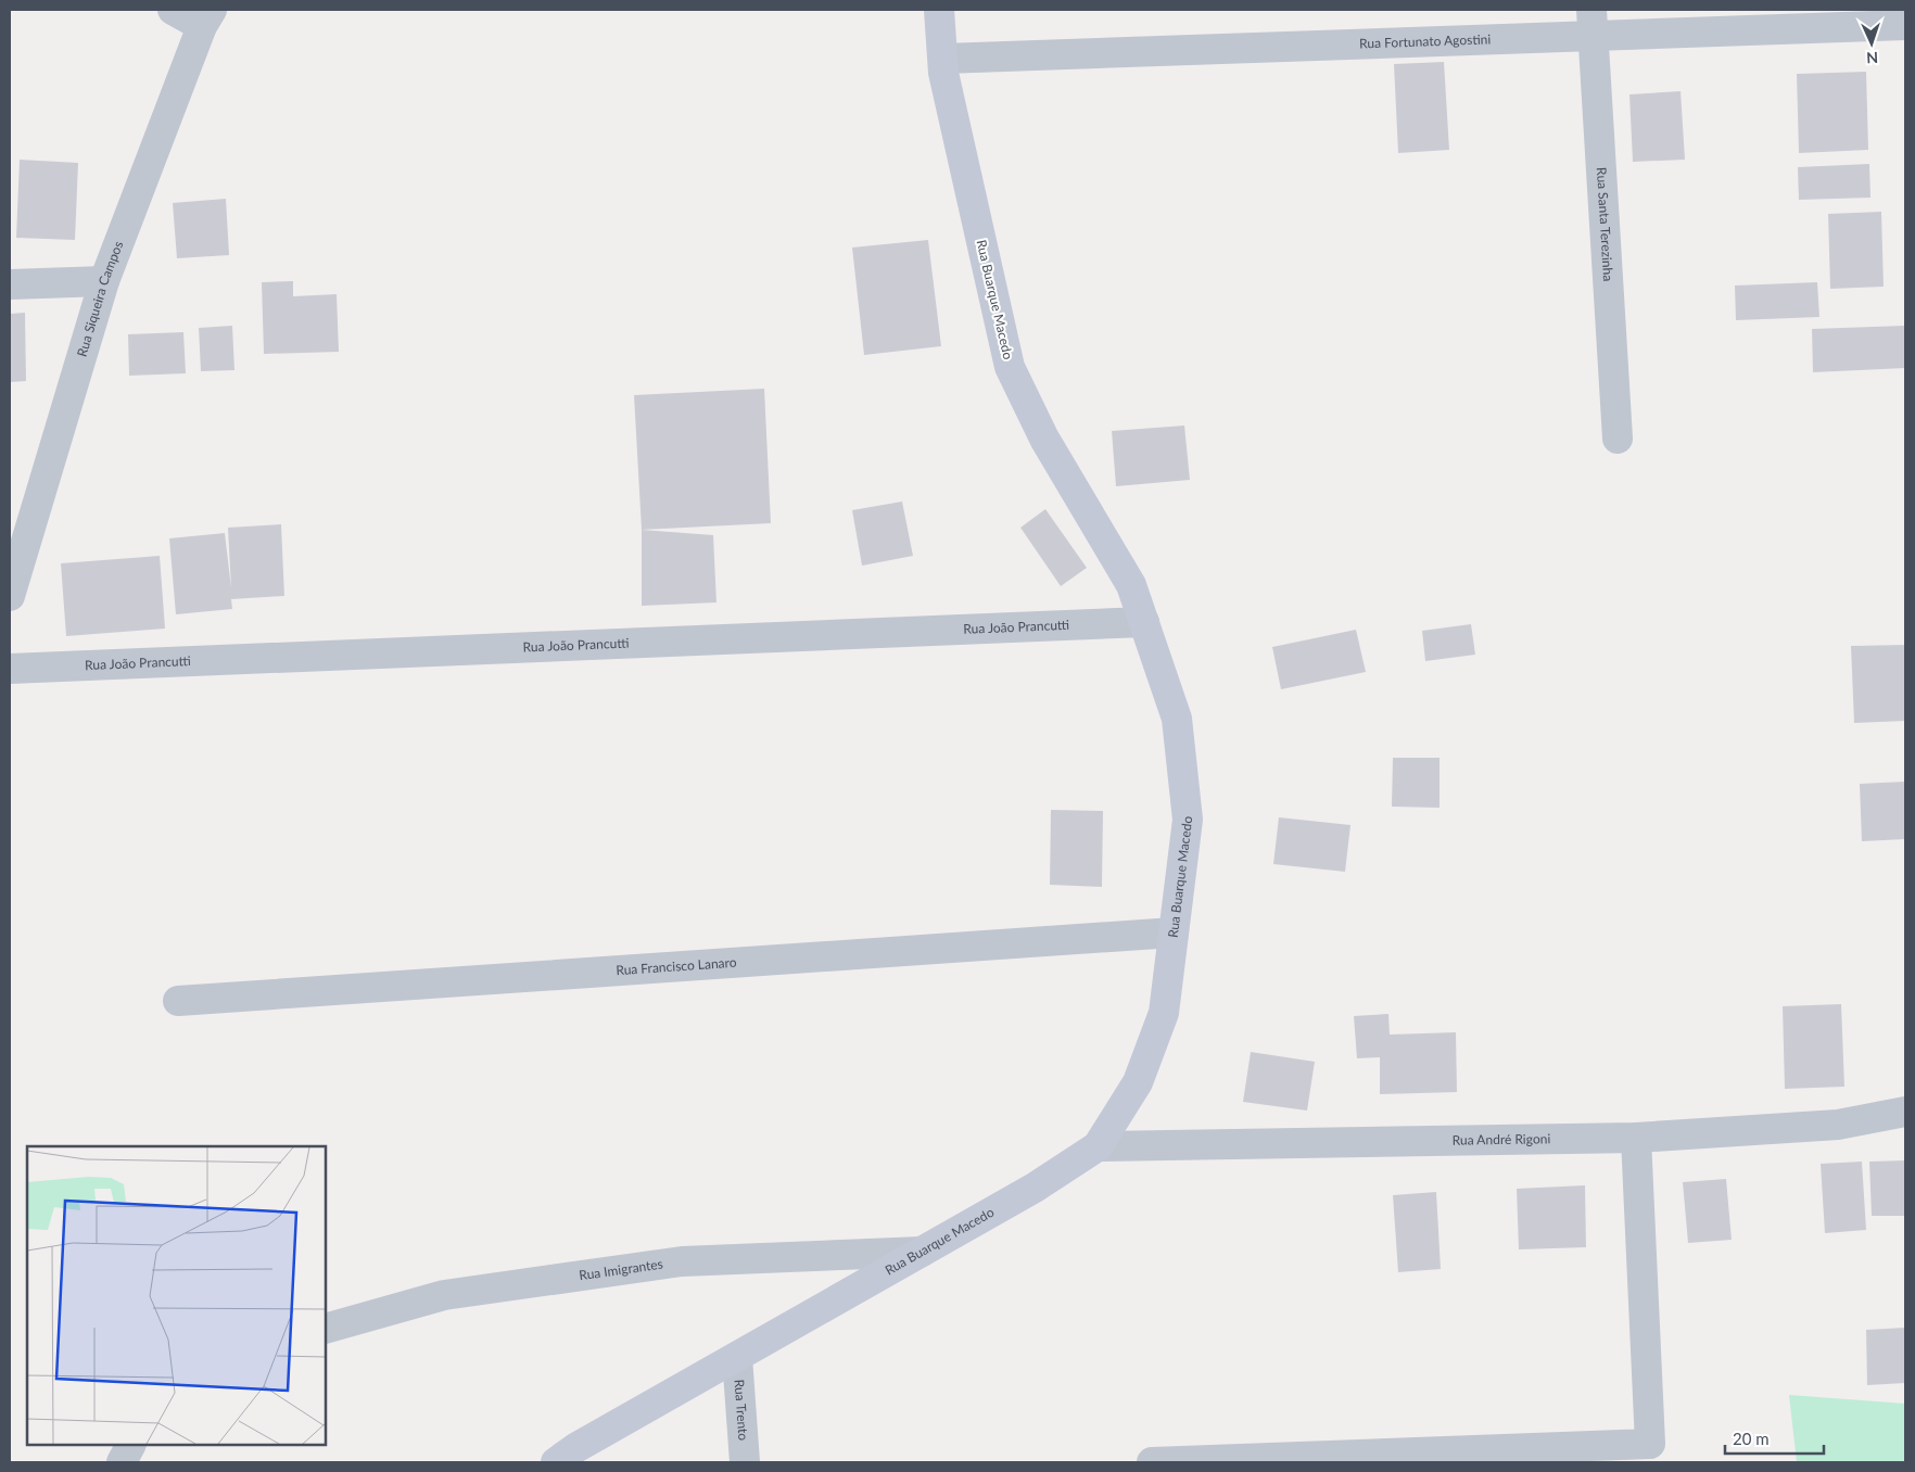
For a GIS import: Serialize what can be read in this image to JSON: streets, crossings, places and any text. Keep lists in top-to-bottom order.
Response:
{
  "streets": {
    "main road": ["Rua Buarque Macedo"],
    "street": [
      "Rua Fortunato Agostini",
      "Rua Santa Terezinha",
      "Rua Siqueira Campos",
      "Rua João Prancutti",
      "Rua Francisco Lanaro",
      "Rua André Rigoni",
      "Rua Imigrantes",
      "Rua Trento"
    ]
  },
  "crossings": [
    ["Rua Fortunato Agostini", "Rua Santa Terezinha"],
    ["Rua Fortunato Agostini", "Rua Buarque Macedo"],
    ["Rua Buarque Macedo", "Rua João Prancutti"],
    ["Rua Buarque Macedo", "Rua Francisco Lanaro"],
    ["Rua Buarque Macedo", "Rua André Rigoni"],
    ["Rua Buarque Macedo", "Rua Imigrantes"],
    ["Rua Buarque Macedo", "Rua Trento"]
  ],
  "scale_bar": "20 m",
  "north": "bottom"
}
